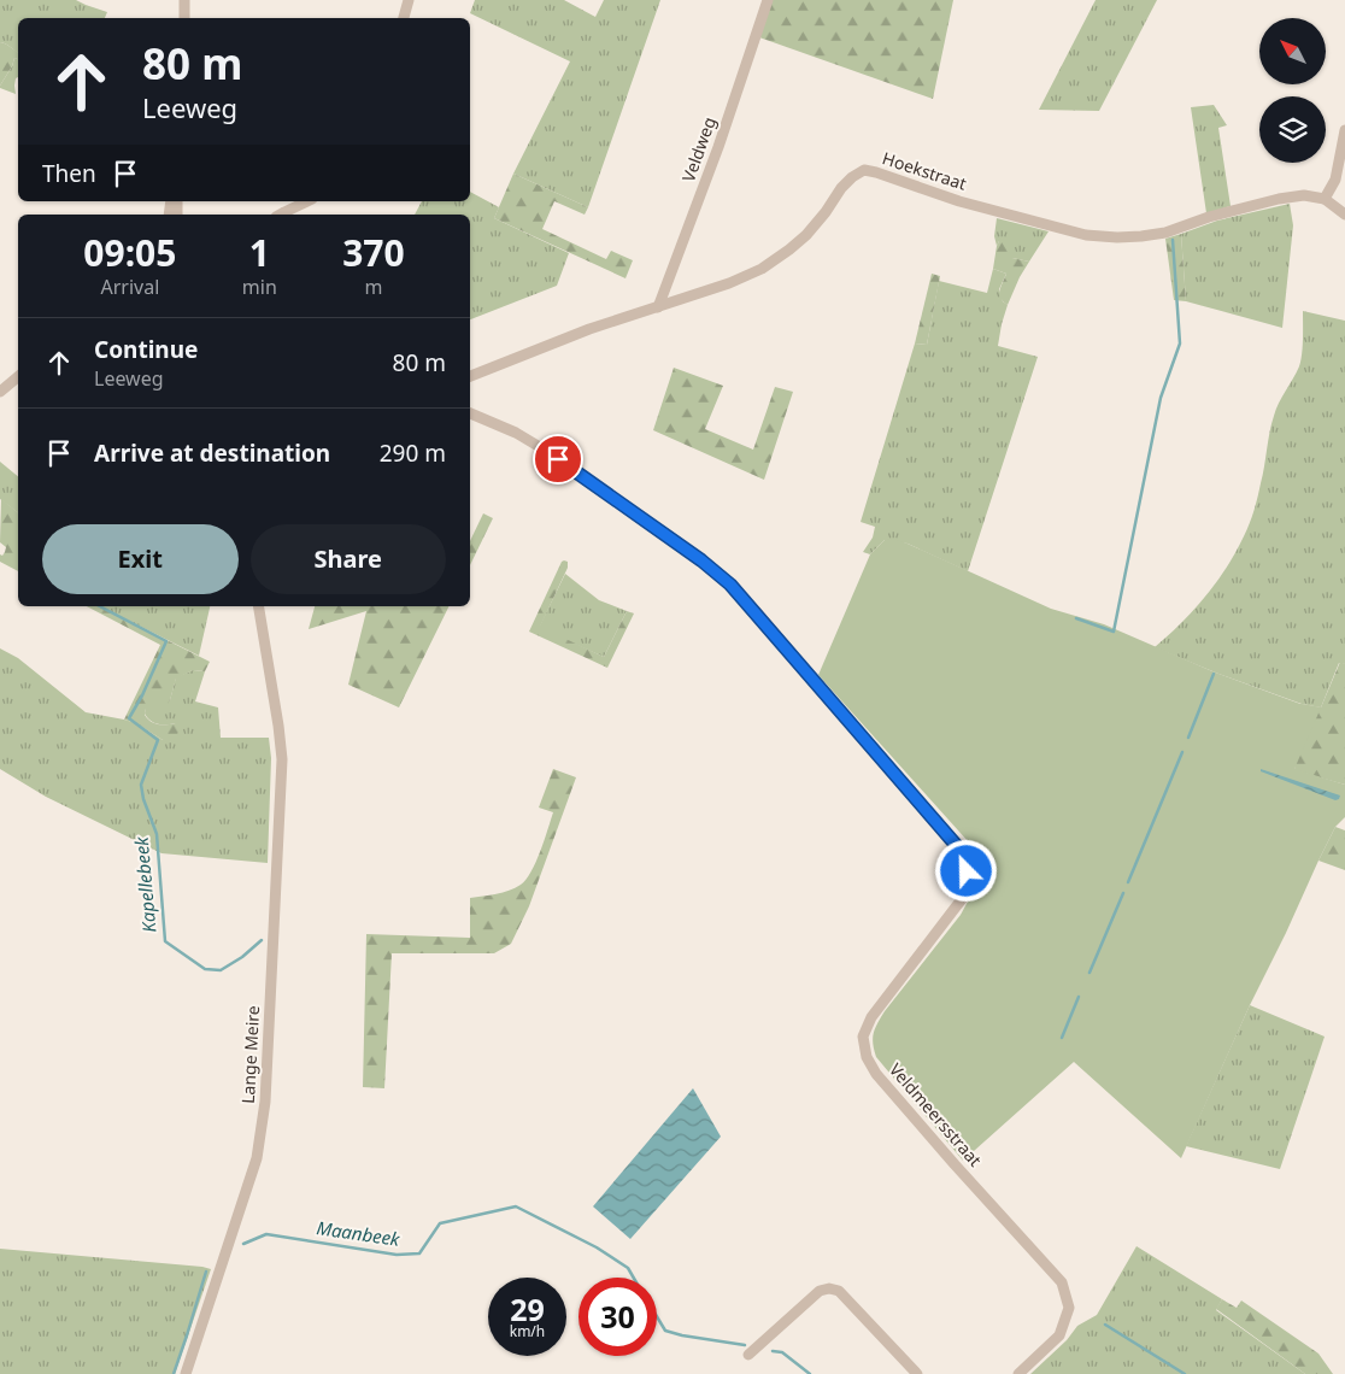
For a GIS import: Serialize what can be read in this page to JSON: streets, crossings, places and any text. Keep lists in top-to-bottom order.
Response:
{
  "streets": {
    "street": [
      "Veldweg",
      "Hoekstraat",
      "Lange Meire",
      "Veldmeersstraat"
    ]
  },
  "crossings": [
    ["Veldweg", "Hoekstraat"]
  ],
  "water": ["Kapellebeek", "Maanbeek"],
  "north": "top left",
  "page": {
    "turn": ["80 m", "Leeweg"],
    "then": "Then",
    "eta": [
      "09:05",
      "Arrival",
      "1",
      "min",
      "370",
      "m"
    ],
    "list": [
      {
        "name": "Continue",
        "note": "Leeweg",
        "value": "80 m"
      },
      {
        "name": "Arrive at destination",
        "value": "290 m"
      }
    ],
    "buttons": ["Exit", "Share"],
    "speed": "29 km/h",
    "limit": "30"
  }
}
